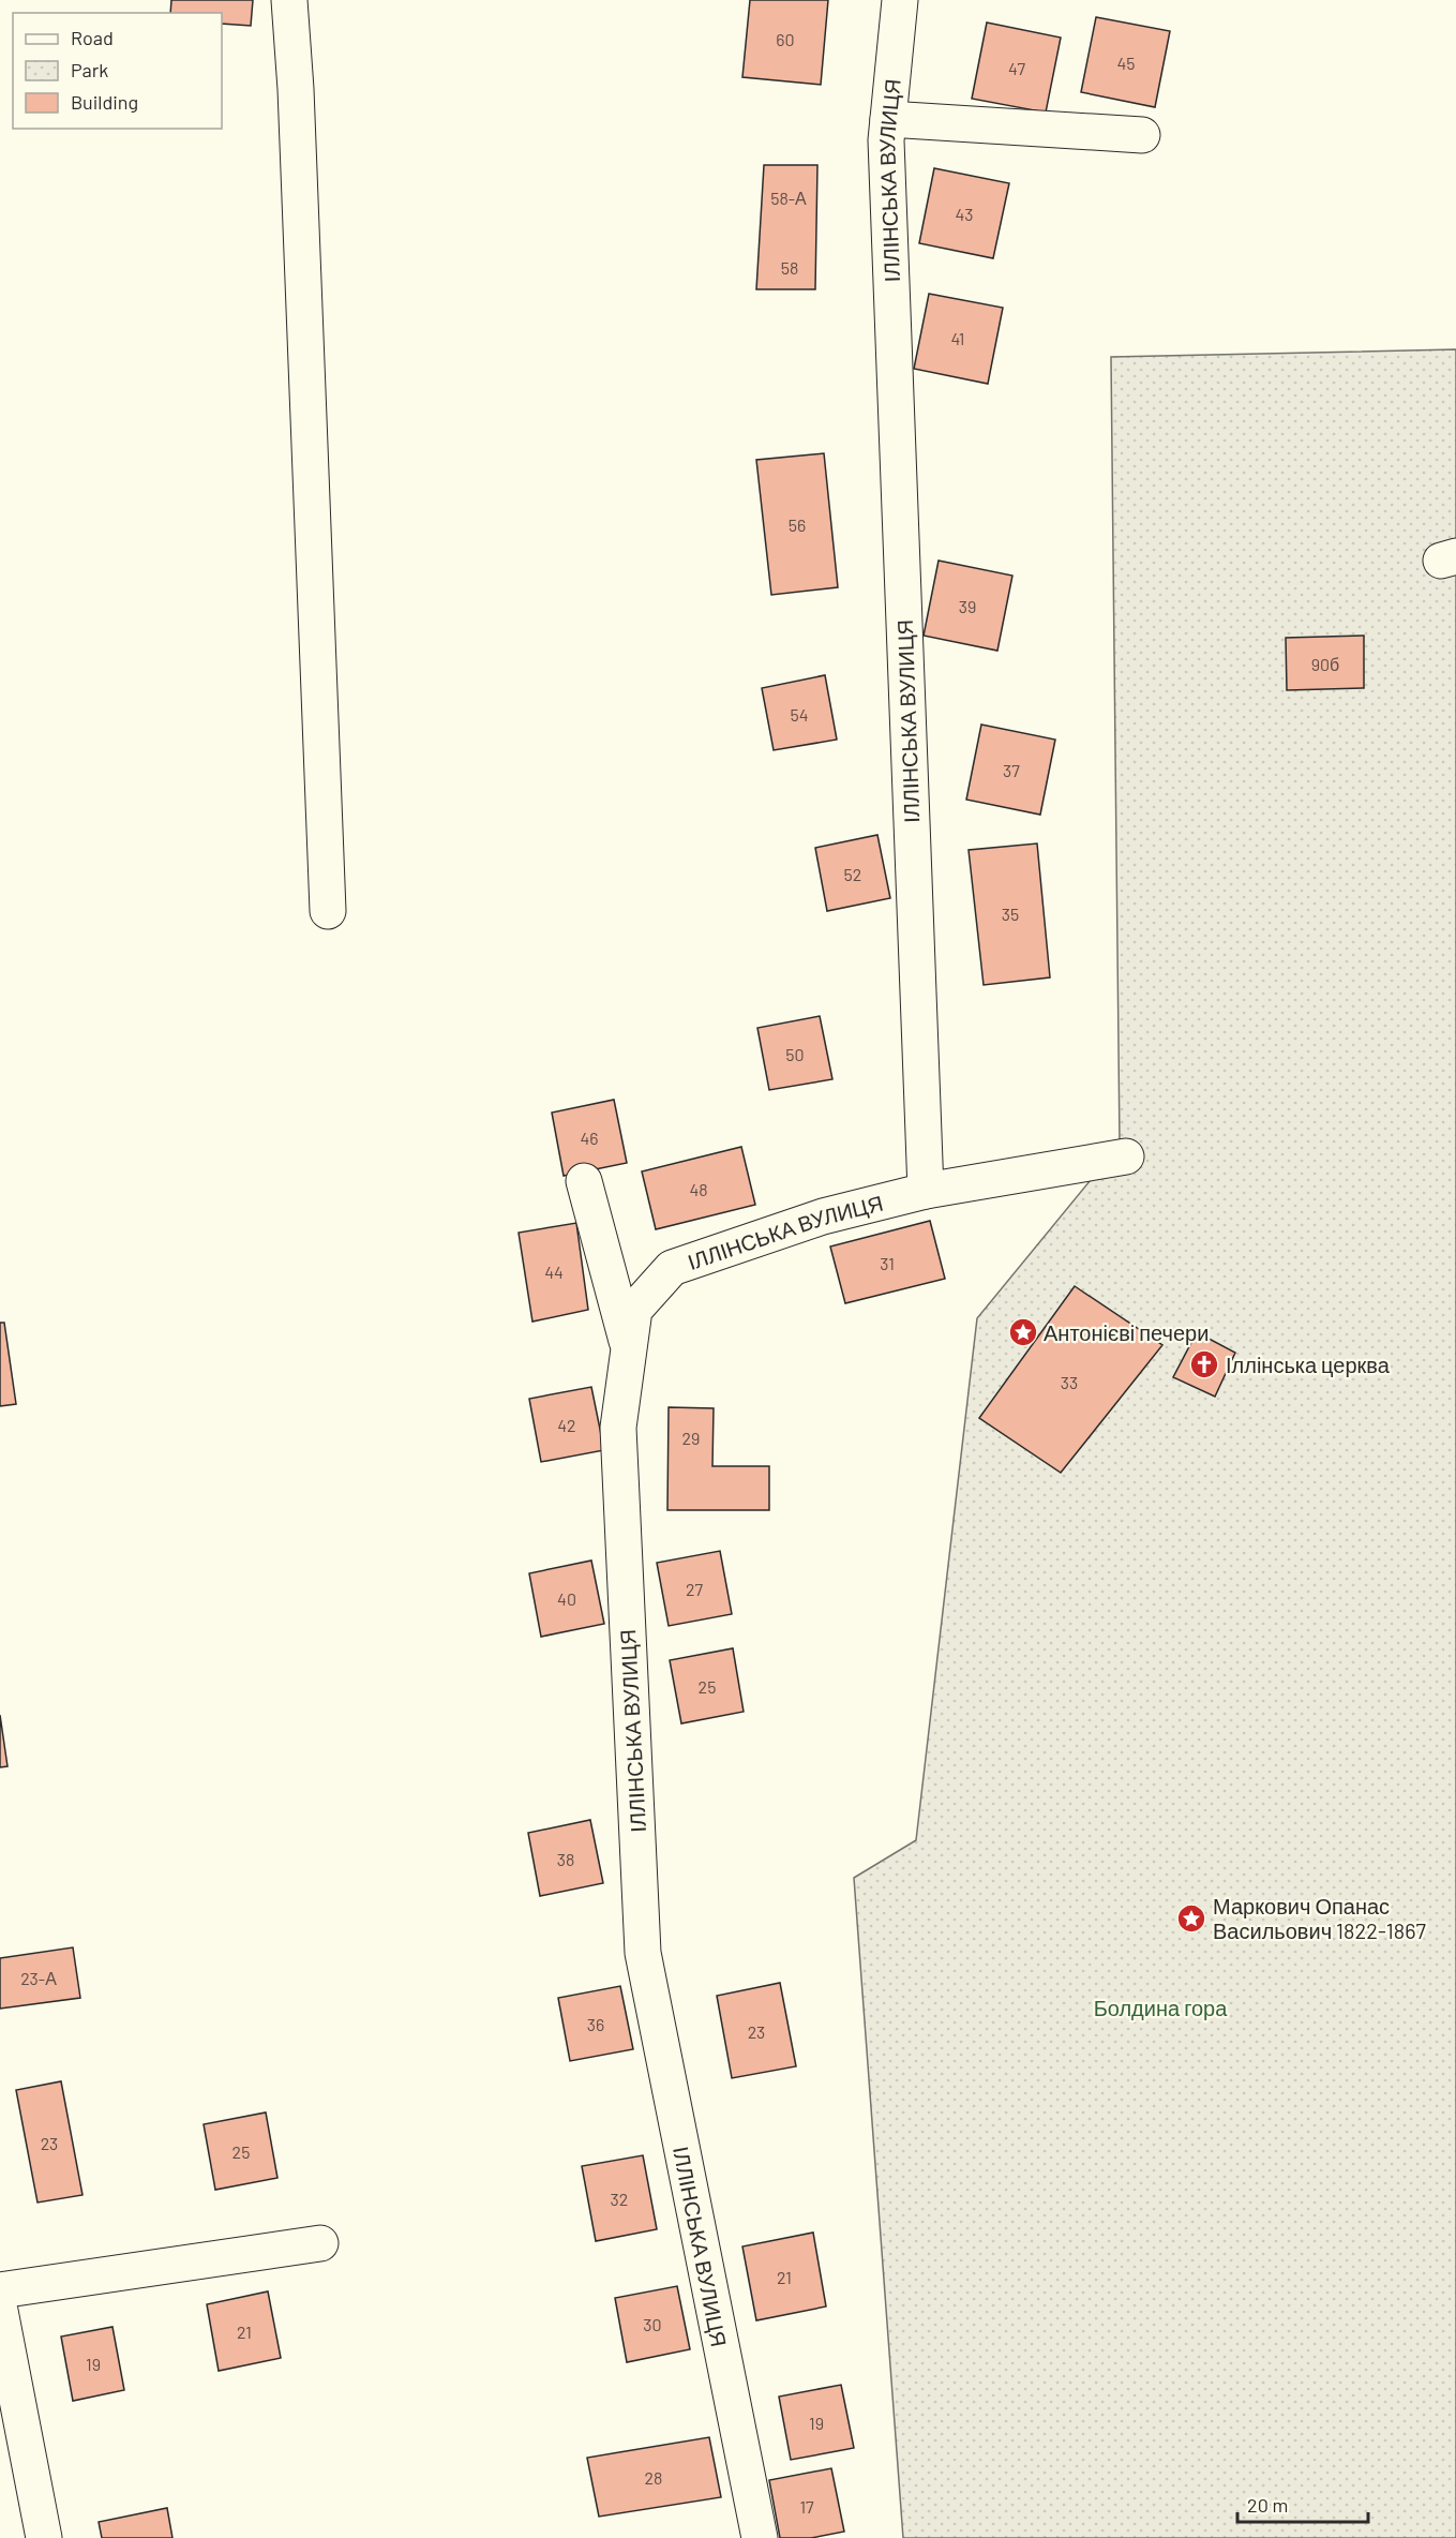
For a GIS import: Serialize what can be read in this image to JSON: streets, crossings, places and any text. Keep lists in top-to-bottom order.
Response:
{
  "streets": {
    "street": ["ІЛЛІНСЬКА ВУЛИЦЯ"]
  },
  "parks": ["Болдина гора"],
  "places": {
    "place": ["Антонієві печери", "Маркович Опанас Васильович 1822-1867"],
    "church": ["Іллінська церква"]
  },
  "house_numbers": [
    "60",
    "45",
    "47",
    "58-А",
    "43",
    "58",
    "41",
    "56",
    "39",
    "90б",
    "54",
    "37",
    "52",
    "35",
    "50",
    "46",
    "48",
    "31",
    "44",
    "33",
    "42",
    "29",
    "27",
    "40",
    "25",
    "38",
    "23-А",
    "36",
    "23",
    "23",
    "25",
    "32",
    "21",
    "30",
    "21",
    "19",
    "19",
    "28",
    "17"
  ],
  "legend": ["Road", "Park", "Building"],
  "scale_bar": "20 m"
}
